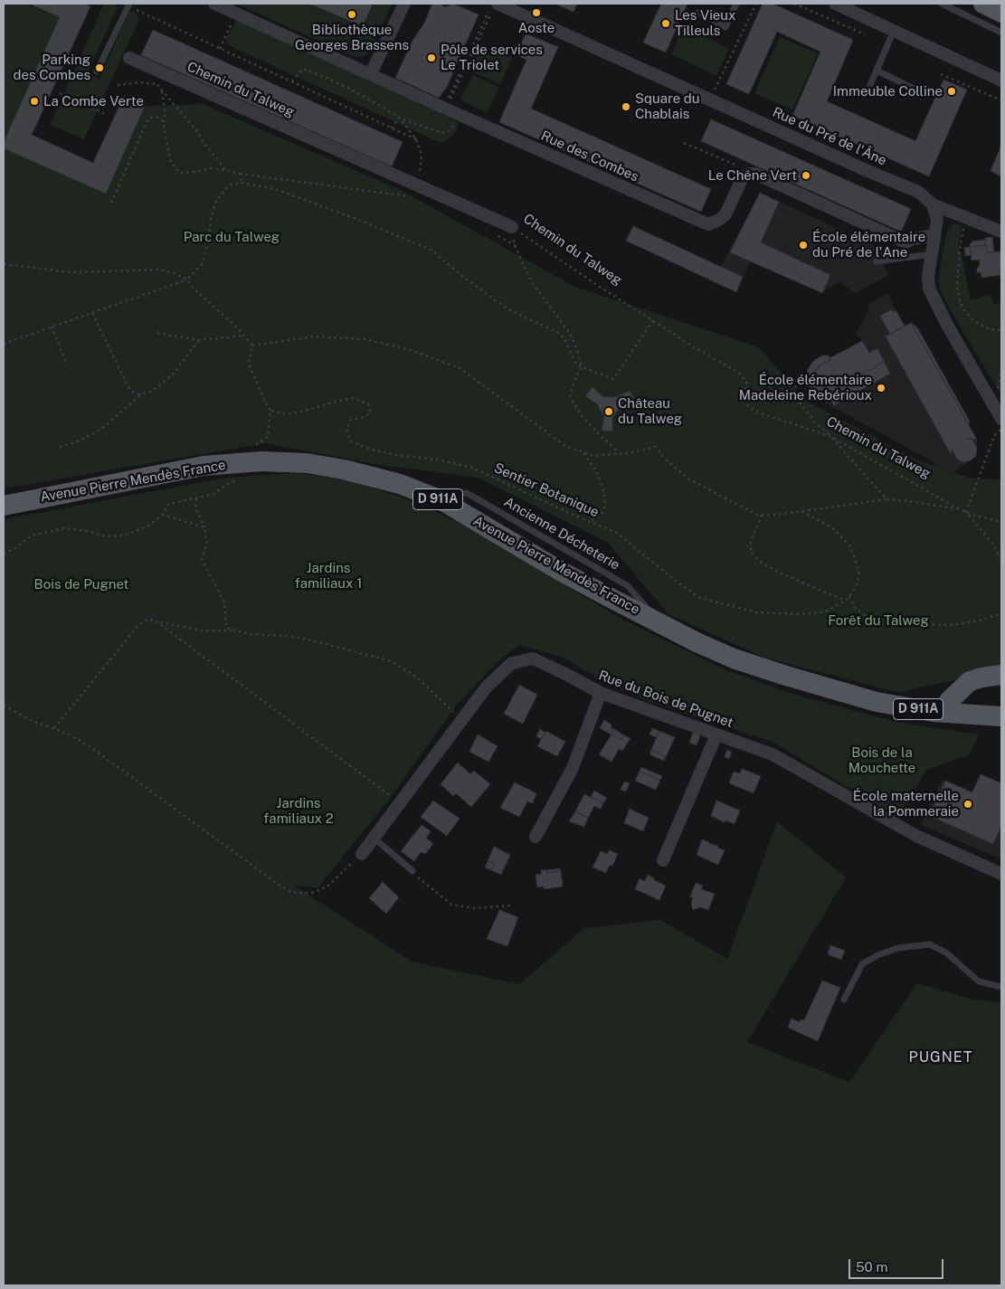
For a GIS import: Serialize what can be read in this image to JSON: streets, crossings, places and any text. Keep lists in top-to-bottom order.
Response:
{
  "streets": {
    "main road": ["Avenue Pierre Mendès France", "D 911A"],
    "street": [
      "Chemin du Talweg",
      "Rue du Pré de l'Âne",
      "Rue des Combes",
      "Rue du Bois de Pugnet"
    ],
    "path": ["Sentier Botanique"]
  },
  "districts": ["PUGNET"],
  "parks": [
    "Parc du Talweg",
    "Jardins familiaux 1",
    "Bois de Pugnet",
    "Forêt du Talweg",
    "Bois de la Mouchette",
    "Jardins familiaux 2"
  ],
  "places": [
    "Aoste",
    "Bibliothèque Georges Brassens",
    "Les Vieux Tilleuls",
    "Pôle de services Le Triolet",
    "Parking des Combes",
    "Immeuble Colline",
    "La Combe Verte",
    "Square du Chablais",
    "Le Chêne Vert",
    "École élémentaire du Pré de l'Ane",
    "École élémentaire Madeleine Rebérioux",
    "Château du Talweg",
    "École maternelle la Pommeraie"
  ],
  "scale_bar": "50 m"
}
